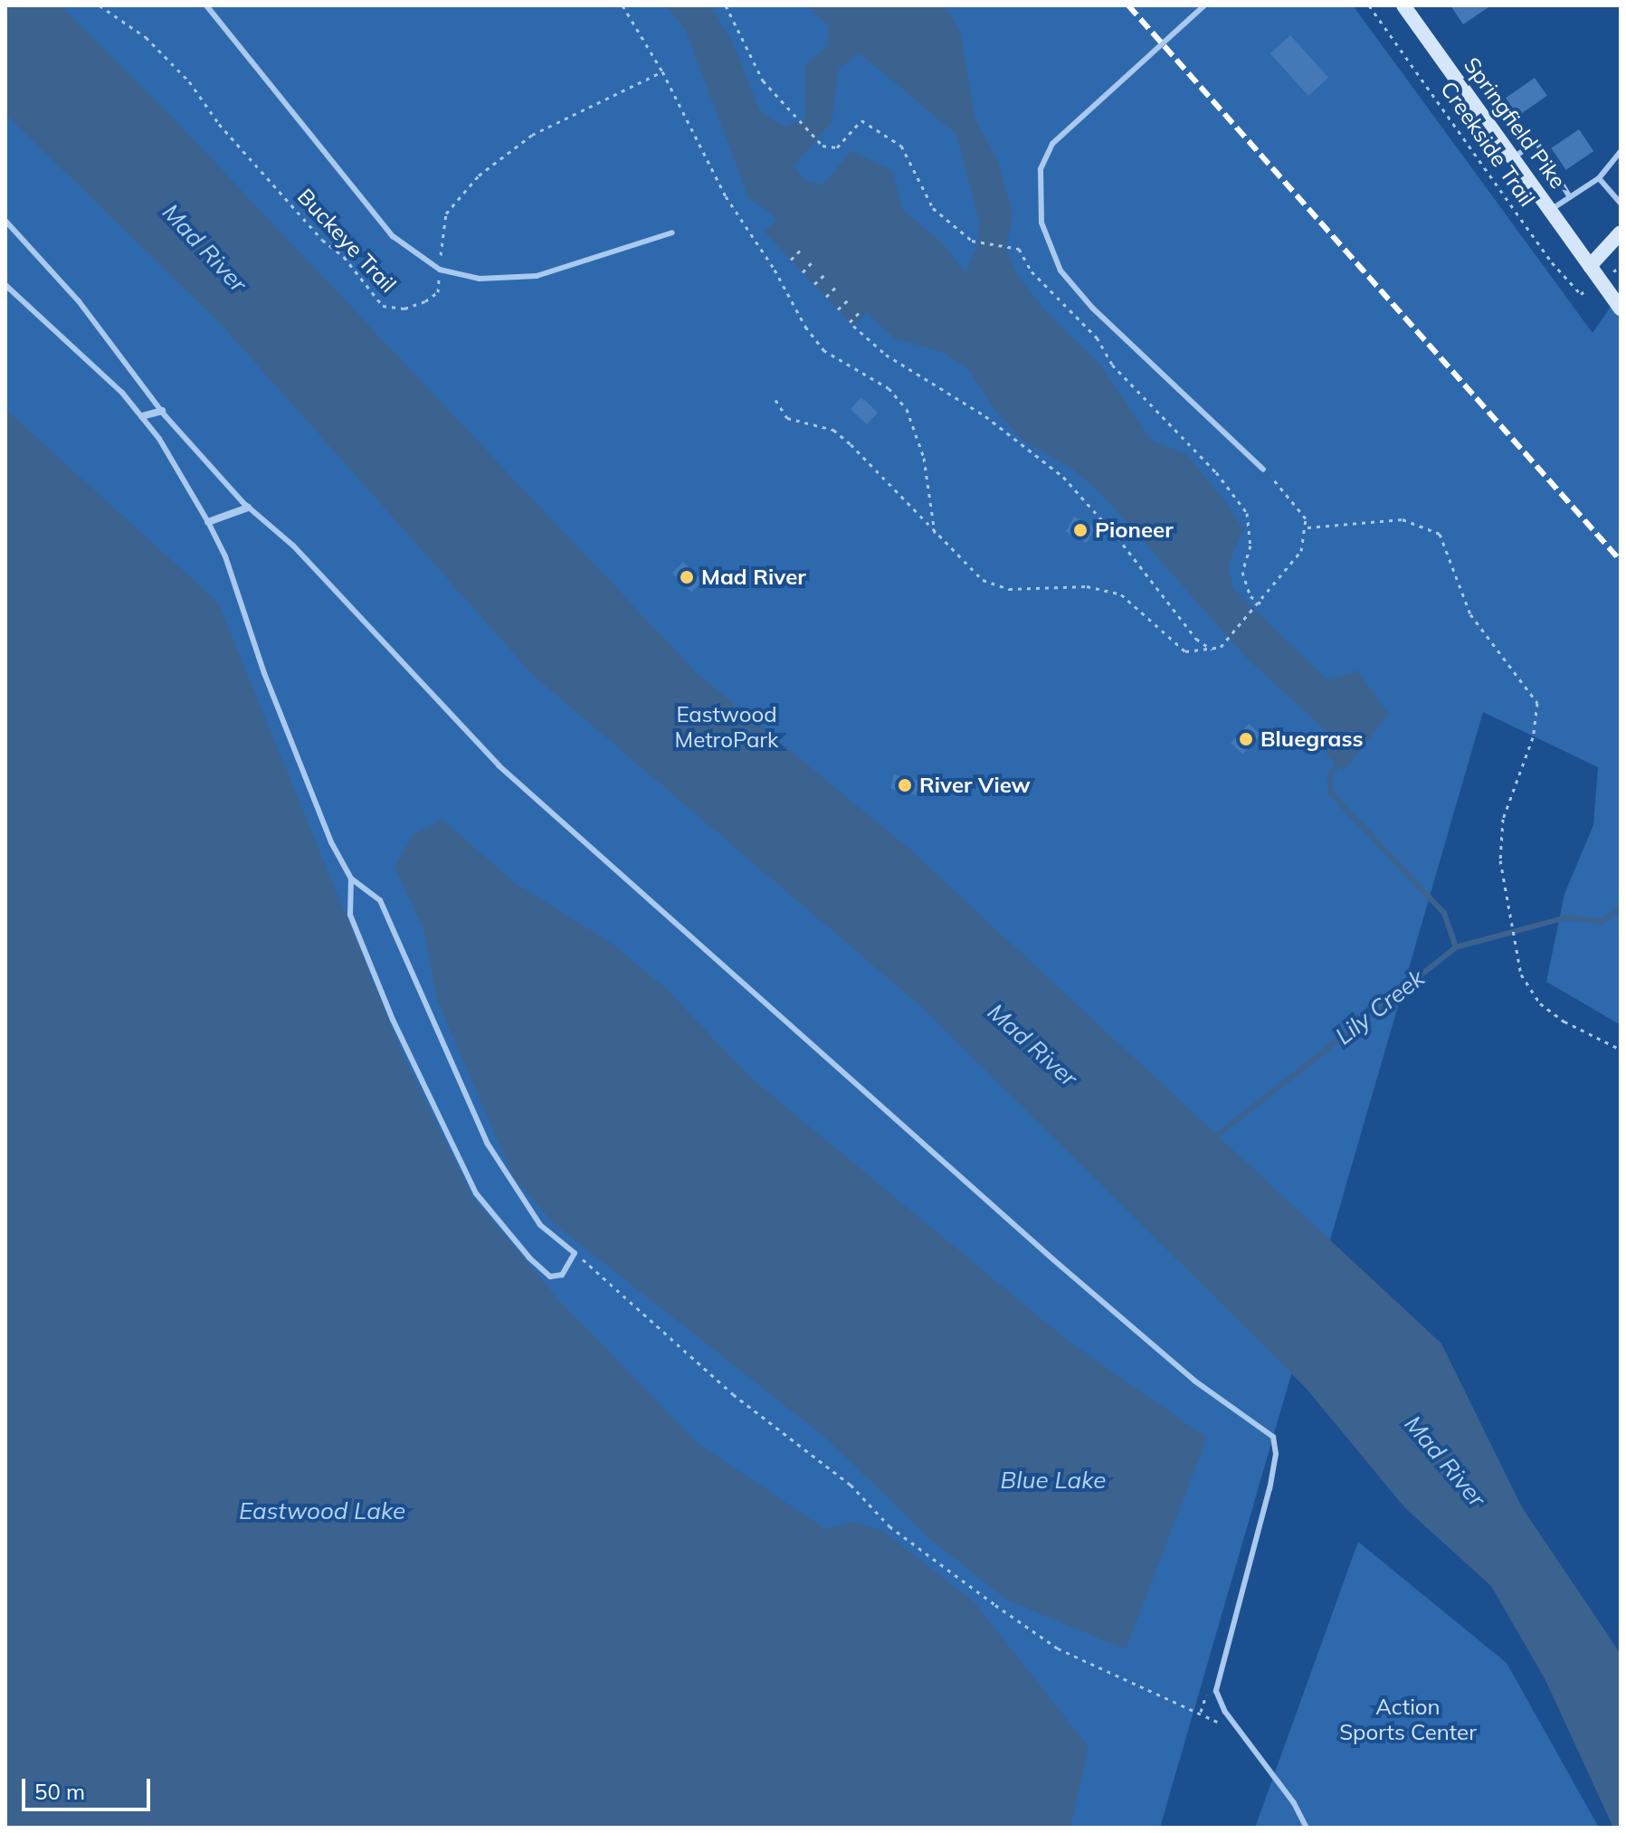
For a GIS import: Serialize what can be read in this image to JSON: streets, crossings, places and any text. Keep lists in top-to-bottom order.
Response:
{
  "streets": {
    "main road": ["Springfield Pike"],
    "path": ["Creekside Trail", "Buckeye Trail"]
  },
  "water": [
    "Mad River",
    "Lily Creek",
    "Blue Lake",
    "Eastwood Lake"
  ],
  "parks": ["Eastwood MetroPark", "Action Sports Center"],
  "places": [
    "Pioneer",
    "Mad River",
    "Bluegrass",
    "River View"
  ],
  "scale_bar": "50 m"
}
